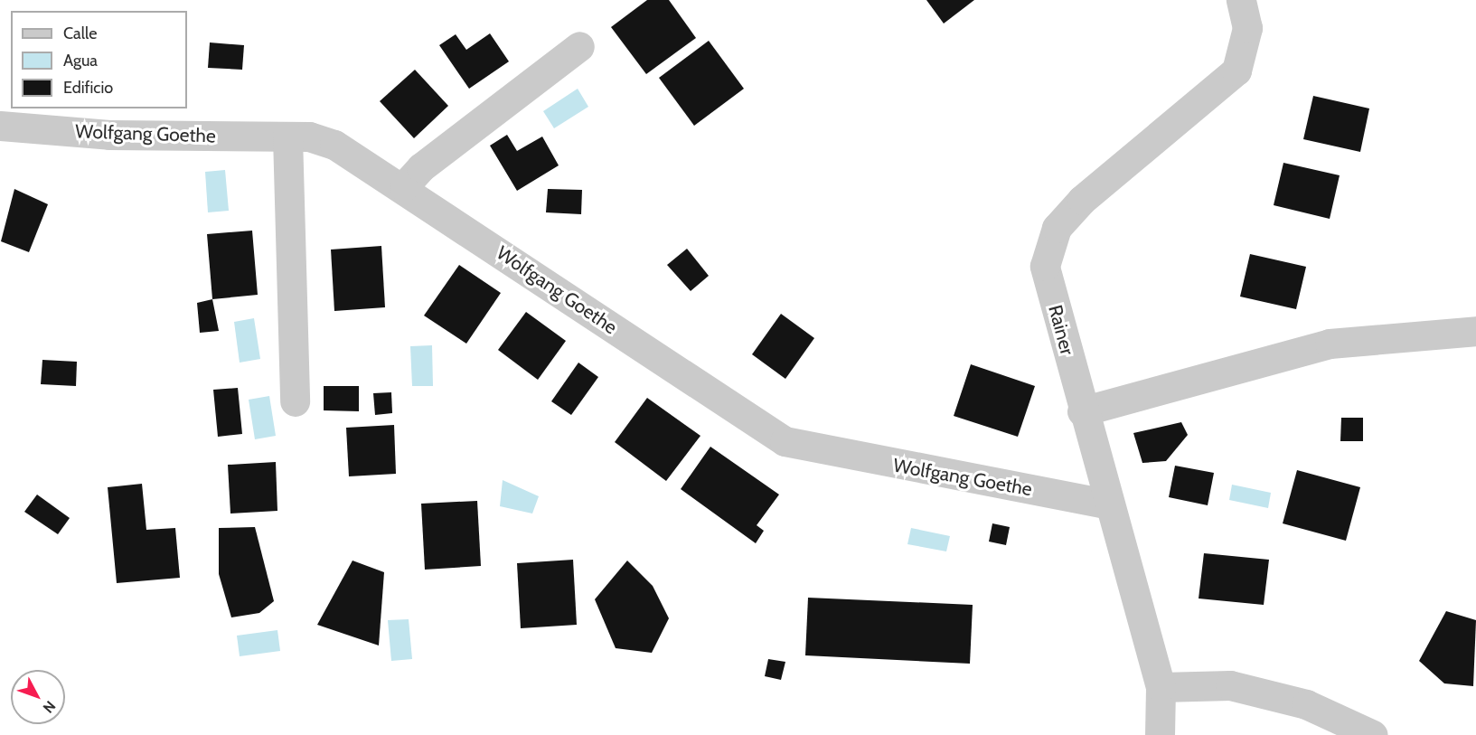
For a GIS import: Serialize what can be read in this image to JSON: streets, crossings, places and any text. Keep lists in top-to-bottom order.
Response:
{
  "streets": {
    "street": ["Wolfgang Goethe", "Rainer"]
  },
  "crossings": [
    ["Wolfgang Goethe", "Rainer"]
  ],
  "legend": ["Calle", "Agua", "Edificio"],
  "north": "bottom right"
}
